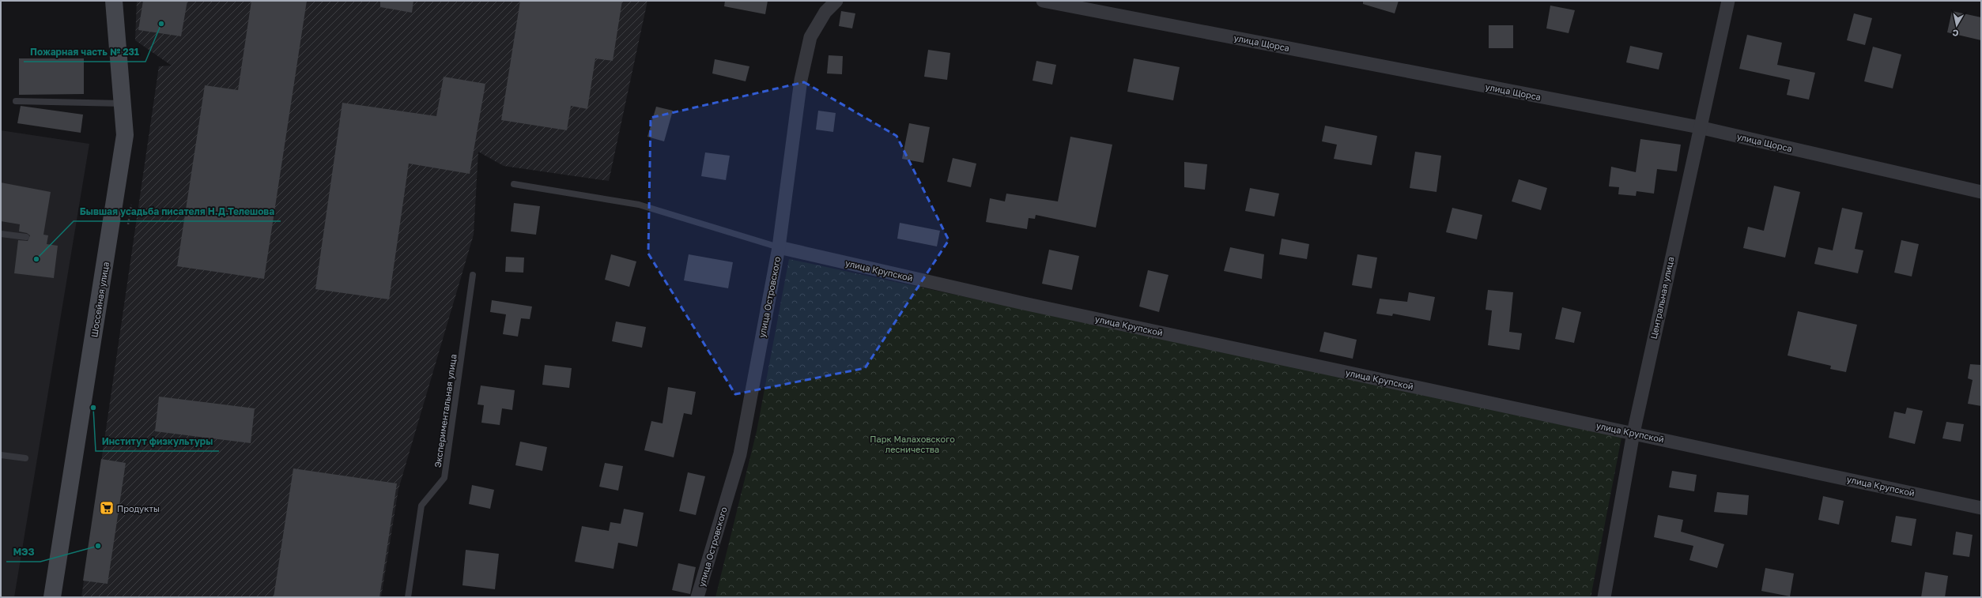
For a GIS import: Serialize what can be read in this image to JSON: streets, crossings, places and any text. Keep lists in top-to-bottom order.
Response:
{
  "streets": {
    "main road": ["Шоссейная улица"],
    "street": [
      "улица Щорса",
      "улица Крупской",
      "улица Островского",
      "Центральная улица"
    ],
    "lane": ["Экспериментальная улица"]
  },
  "crossings": [
    ["улица Щорса", "Центральная улица"],
    ["улица Крупской", "улица Островского"],
    ["улица Крупской", "Центральная улица"]
  ],
  "parks": ["Парк Малаховского лесничества"],
  "places": {
    "other": [
      "Пожарная часть № 231",
      "Бывшая усадьба писателя Н.Д.Телешова",
      "Институт физкультуры",
      "МЭЗ"
    ],
    "supermarket": ["Продукты"]
  },
  "north": "bottom"
}
